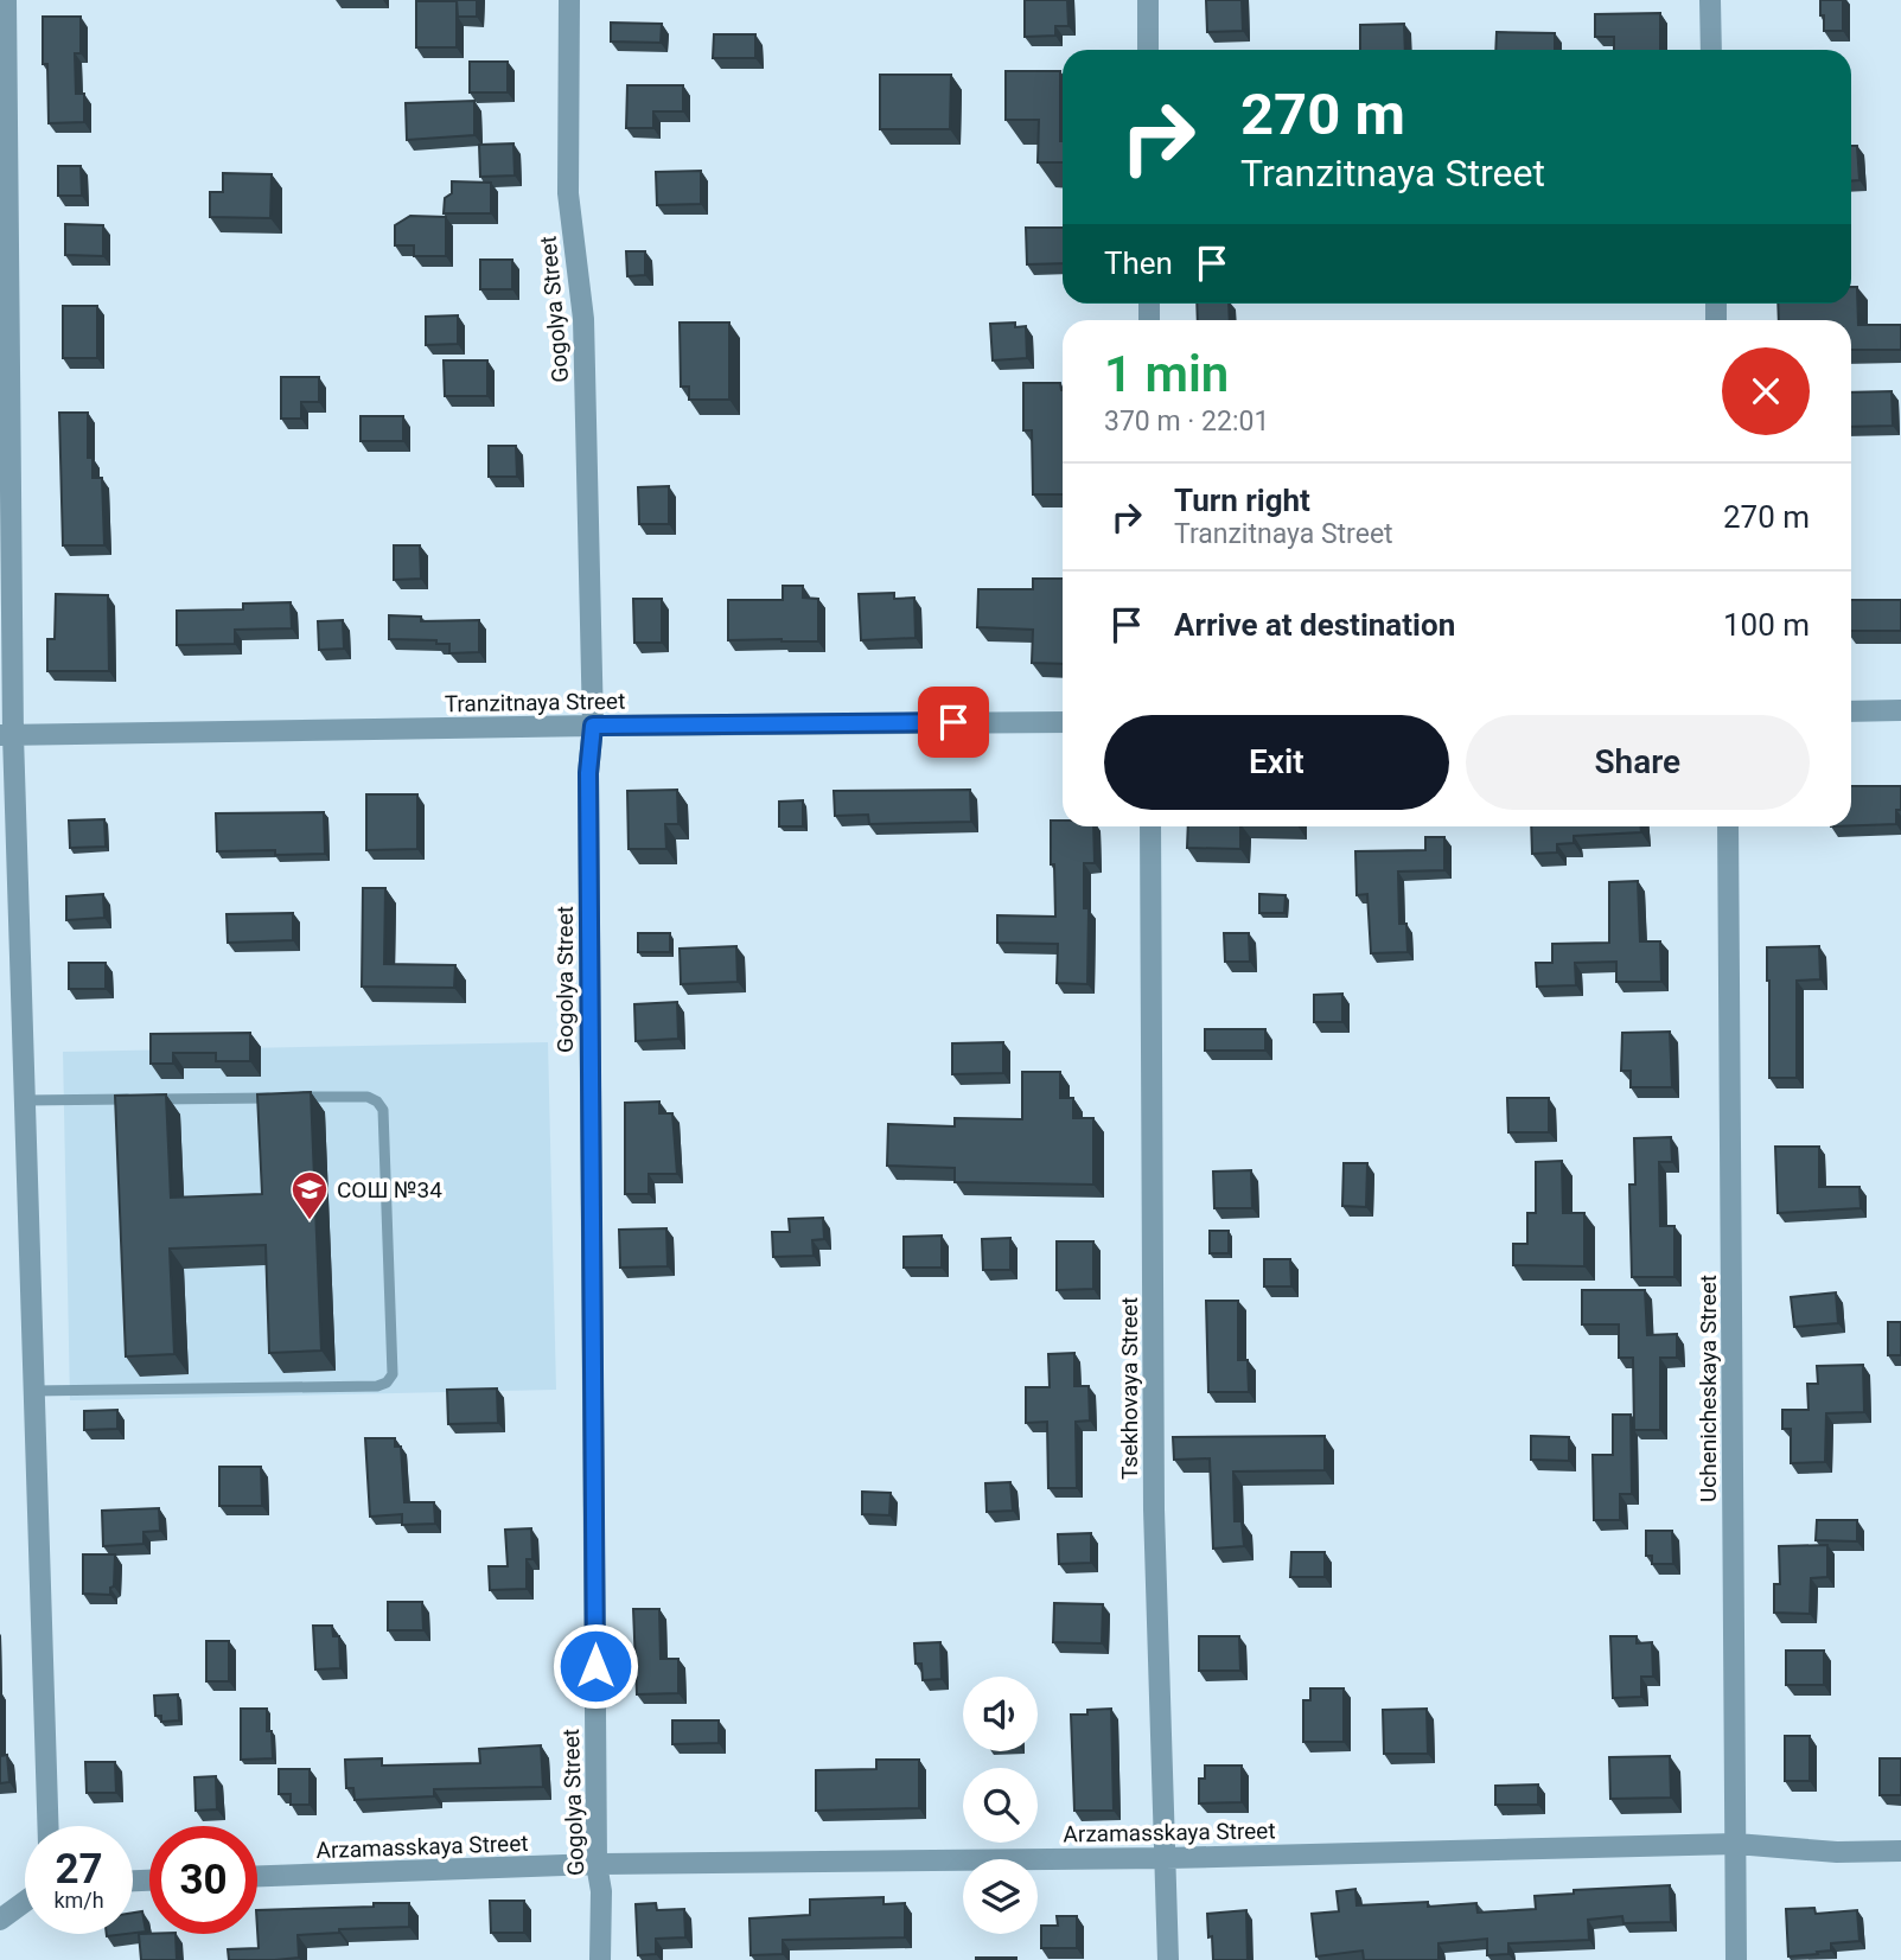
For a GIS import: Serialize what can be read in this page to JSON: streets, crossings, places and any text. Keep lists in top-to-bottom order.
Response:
{
  "streets": {
    "street": [
      "Gogolya Street",
      "Tranzitnaya Street",
      "Tsekhovaya Street",
      "Uchenicheskaya Street",
      "Arzamasskaya Street"
    ]
  },
  "crossings": [
    ["Gogolya Street", "Tranzitnaya Street"],
    ["Gogolya Street", "Arzamasskaya Street"],
    ["Tsekhovaya Street", "Arzamasskaya Street"],
    ["Uchenicheskaya Street", "Arzamasskaya Street"]
  ],
  "places": {
    "school or university": ["СОШ №34"]
  },
  "page": {
    "turn": ["270 m", "Tranzitnaya Street"],
    "then": "Then",
    "heading": ["1 min", "370 m · 22:01"],
    "list": [
      {
        "name": "Turn right",
        "note": "Tranzitnaya Street",
        "value": "270 m"
      },
      {
        "name": "Arrive at destination",
        "value": "100 m"
      }
    ],
    "buttons": ["Exit", "Share"],
    "speed": "27 km/h",
    "limit": "30"
  }
}
